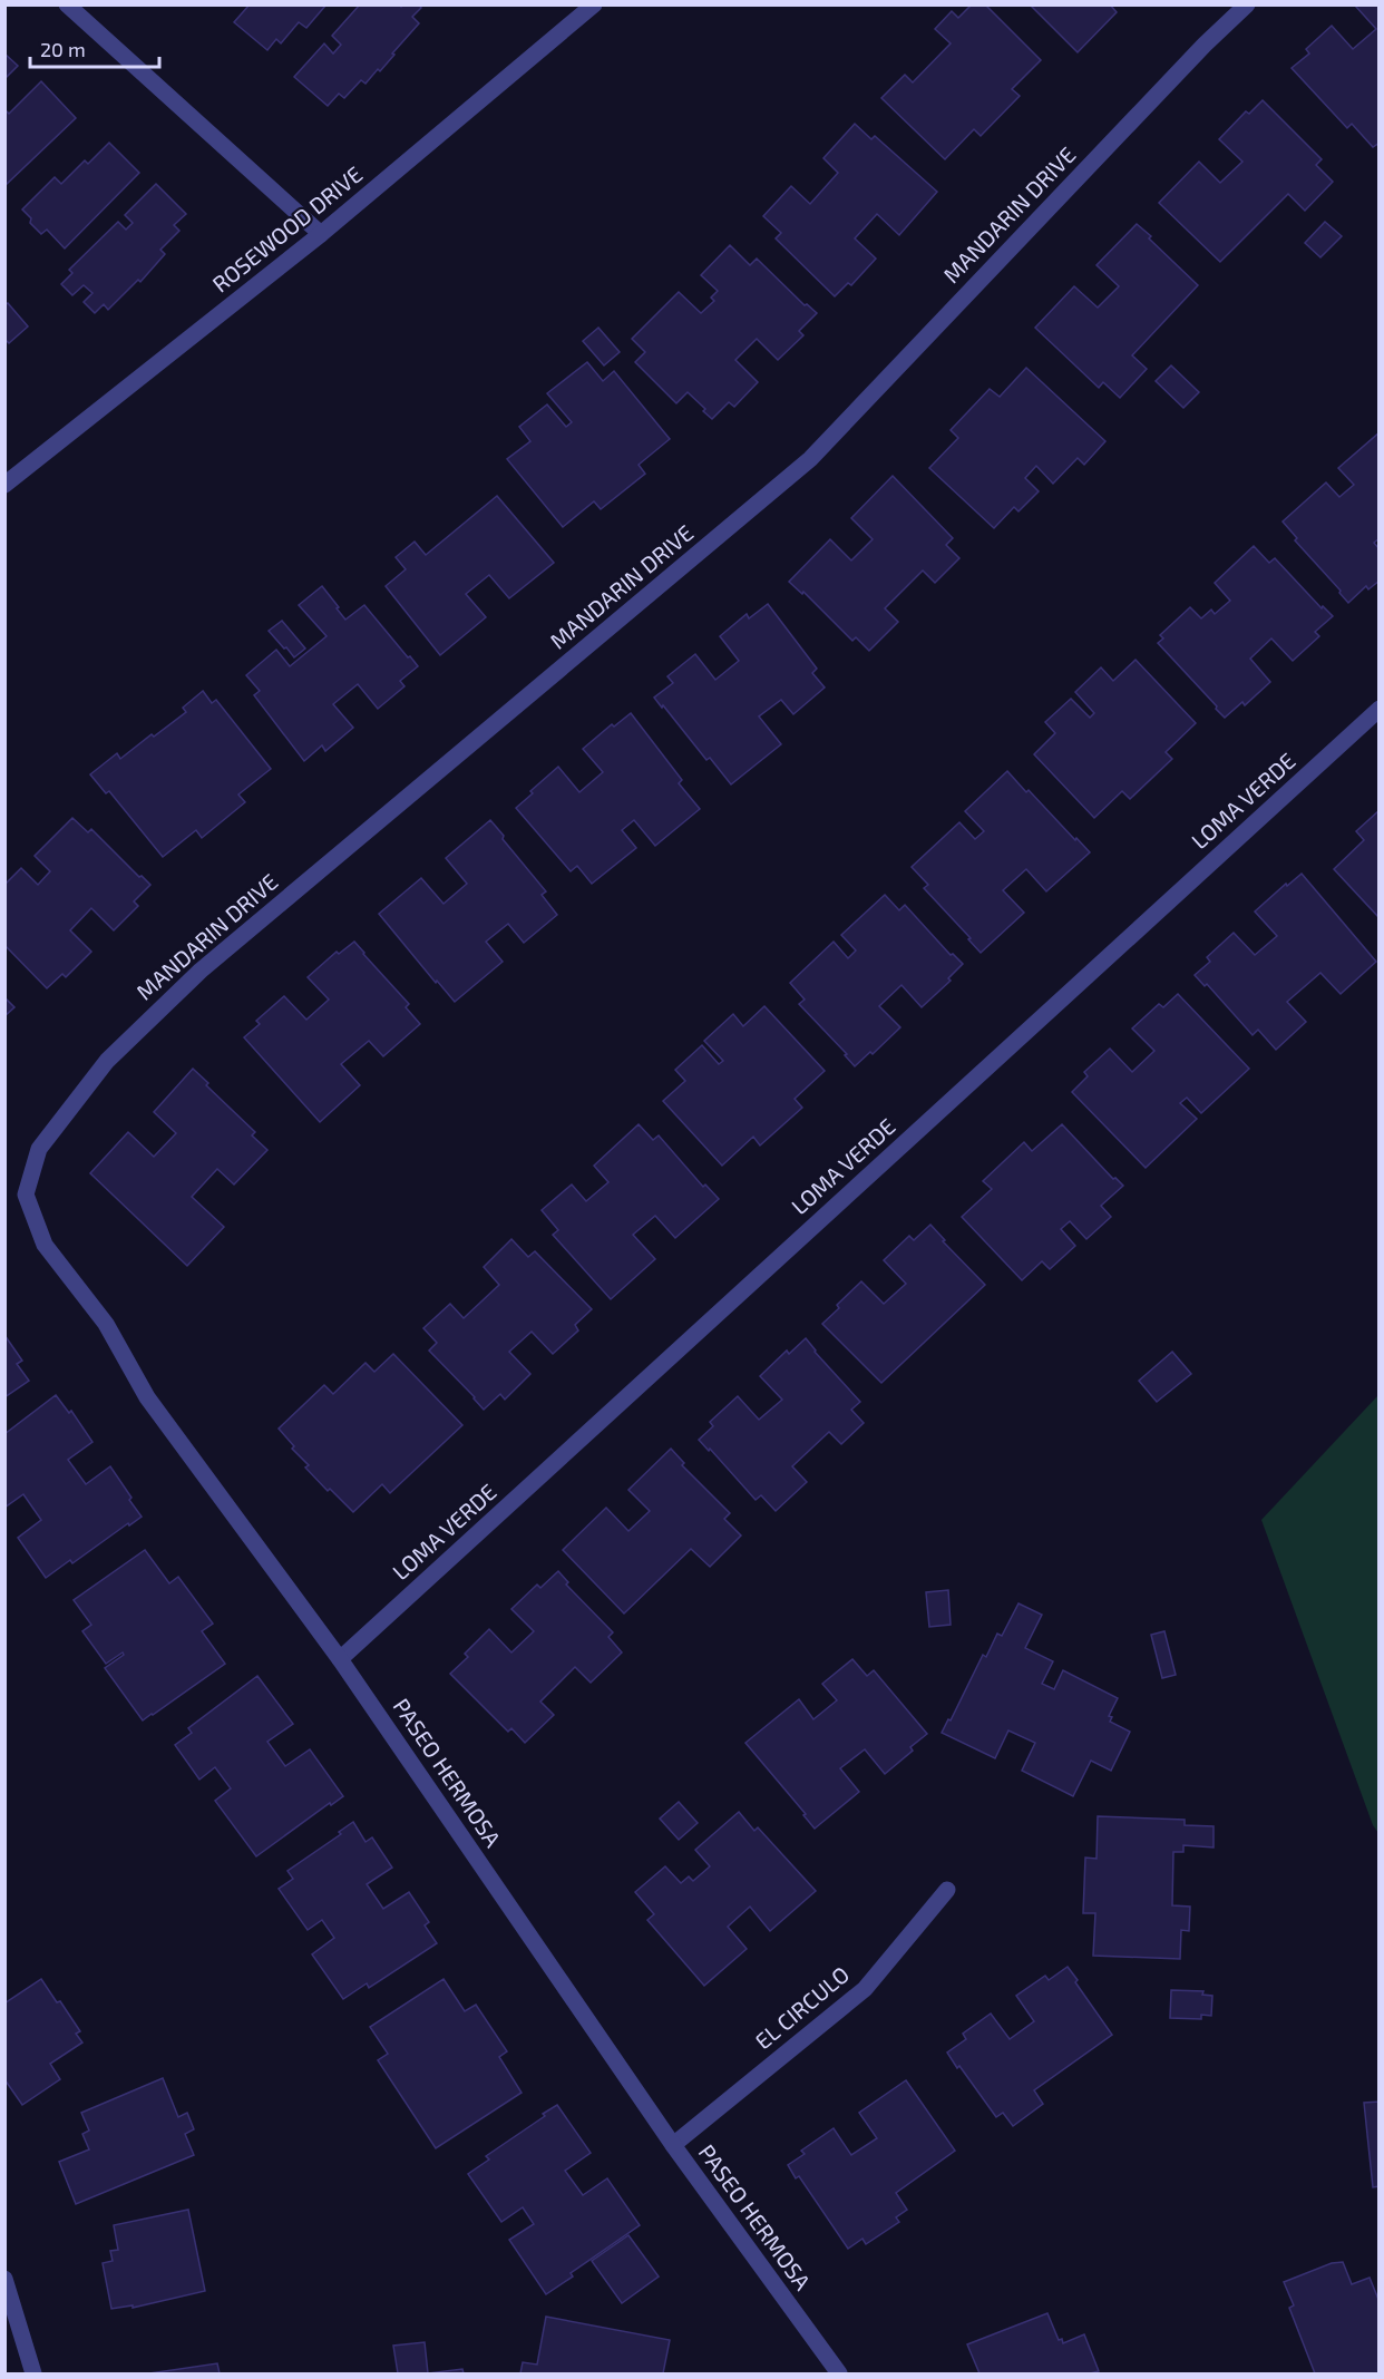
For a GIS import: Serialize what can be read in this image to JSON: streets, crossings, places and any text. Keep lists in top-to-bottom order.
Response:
{
  "streets": {
    "street": [
      "MANDARIN DRIVE",
      "ROSEWOOD DRIVE",
      "LOMA VERDE",
      "PASEO HERMOSA",
      "EL CIRCULO"
    ]
  },
  "crossings": [
    ["MANDARIN DRIVE", "PASEO HERMOSA"],
    ["LOMA VERDE", "PASEO HERMOSA"],
    ["PASEO HERMOSA", "EL CIRCULO"]
  ],
  "scale_bar": "20 m"
}
